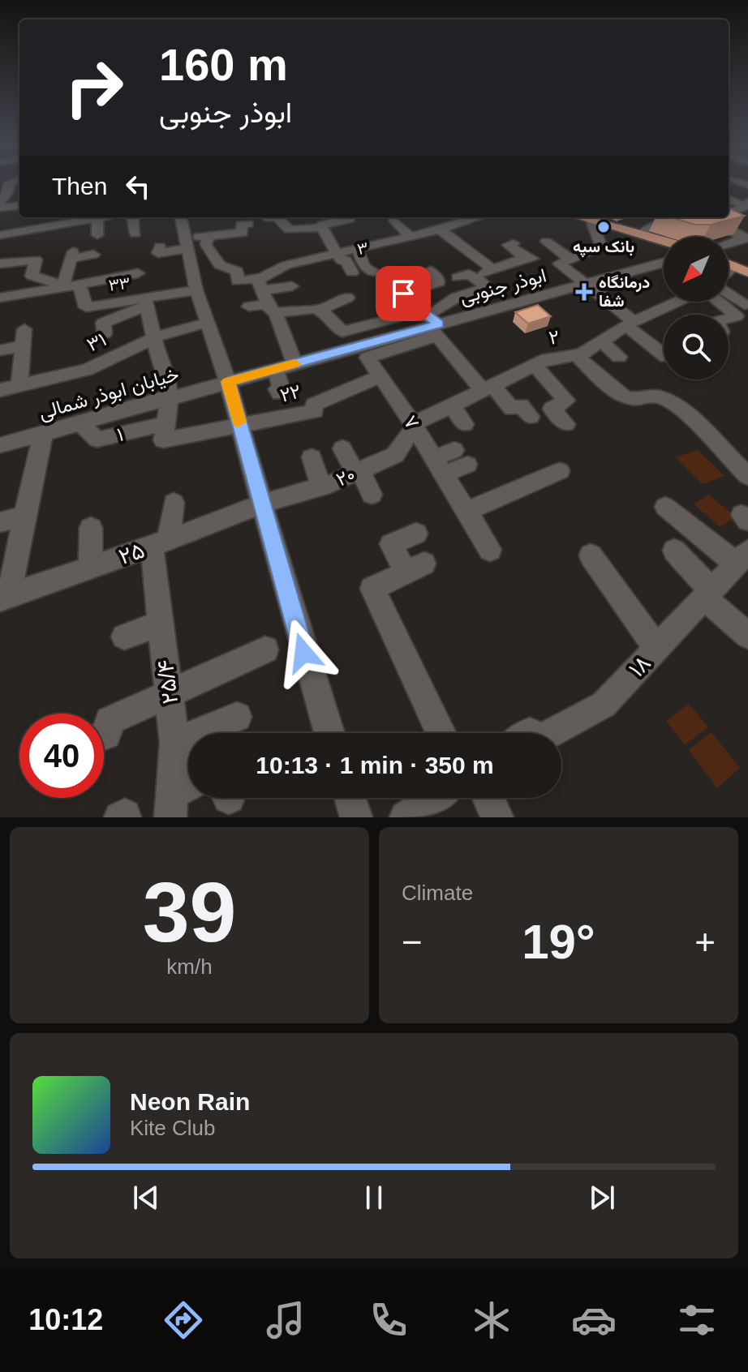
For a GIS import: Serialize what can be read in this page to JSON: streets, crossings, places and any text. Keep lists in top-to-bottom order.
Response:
{
  "streets": {
    "street": [
      "۳",
      "۳۳",
      "ابوذر جنوبی",
      "۲",
      "۳۱",
      "خیابان ابوذر شمالی",
      "۲۲",
      "۷",
      "۱",
      "۲۰",
      "۲۵",
      "۱۸",
      "۲۵/۴"
    ]
  },
  "crossings": [
    ["ابوذر جنوبی", "خیابان ابوذر شمالی"],
    ["ابوذر جنوبی", "۷"],
    ["۲", "۷"],
    ["۲", "۲۰"],
    ["خیابان ابوذر شمالی", "۱"],
    ["۲۲", "۷"],
    ["۷", "۲۰"],
    ["۲۰", "۲۵"],
    ["۲۵", "۲۵/۴"]
  ],
  "places": {
    "other": ["بانک سپه"],
    "health": ["درمانگاه شفا"]
  },
  "north": "bottom left",
  "page": {
    "turn": ["160 m", "ابوذر جنوبی"],
    "then": "Then",
    "limit": "40",
    "trip": "10:13 · 1 min · 350 m",
    "tile": [
      ["39", "km/h"],
      "Climate"
    ],
    "heat": ["−", "19°", "+"],
    "song": ["Neon Rain", "Kite Club"],
    "tabs": "10:12"
  }
}
